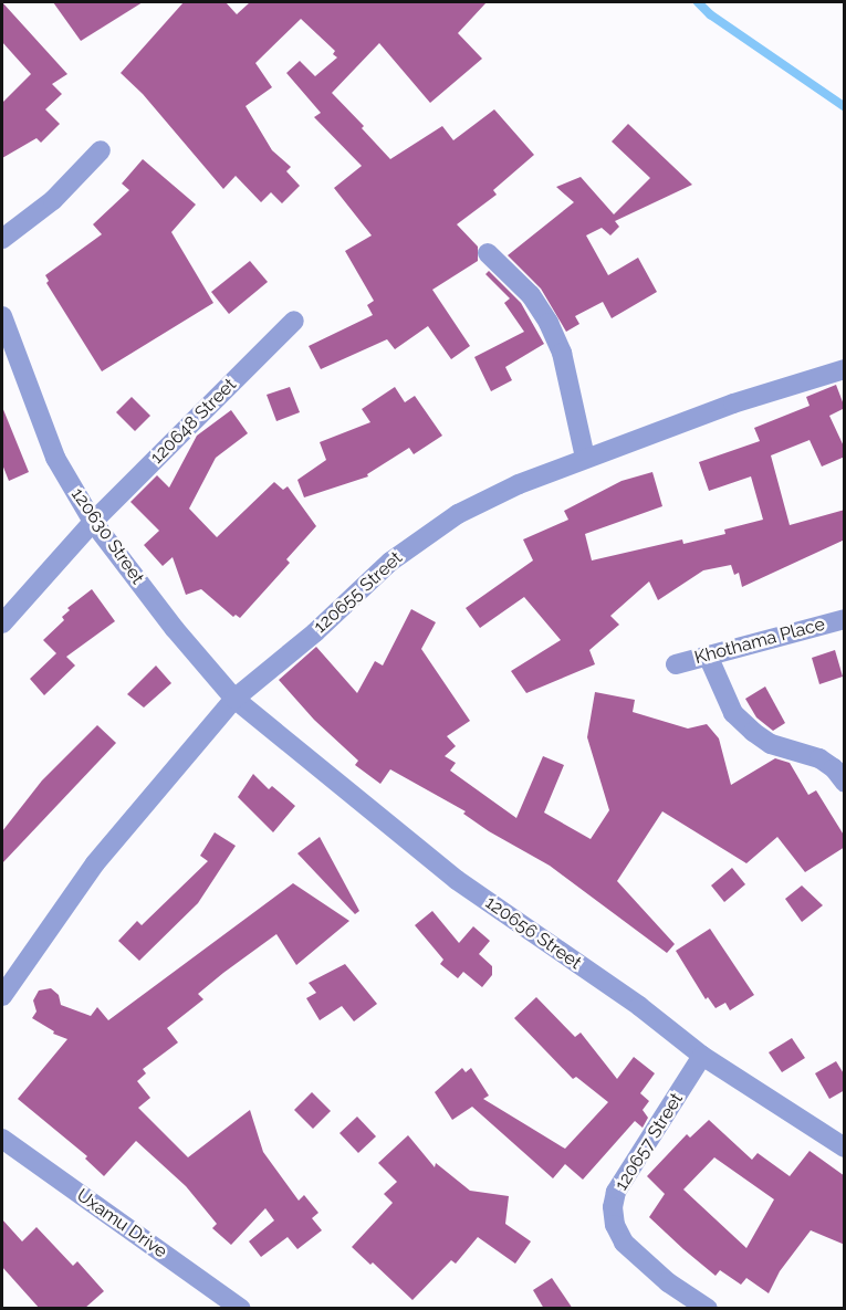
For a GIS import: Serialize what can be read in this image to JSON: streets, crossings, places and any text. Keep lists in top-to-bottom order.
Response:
{
  "streets": {
    "street": [
      "120648 Street",
      "120630 Street",
      "120655 Street",
      "Khothama Place",
      "120656 Street",
      "120657 Street",
      "Uxamu Drive"
    ]
  },
  "crossings": [
    ["120648 Street", "120630 Street"],
    ["120630 Street", "120655 Street"],
    ["120630 Street", "120656 Street"],
    ["120655 Street", "120656 Street"],
    ["120656 Street", "120657 Street"]
  ]
}
